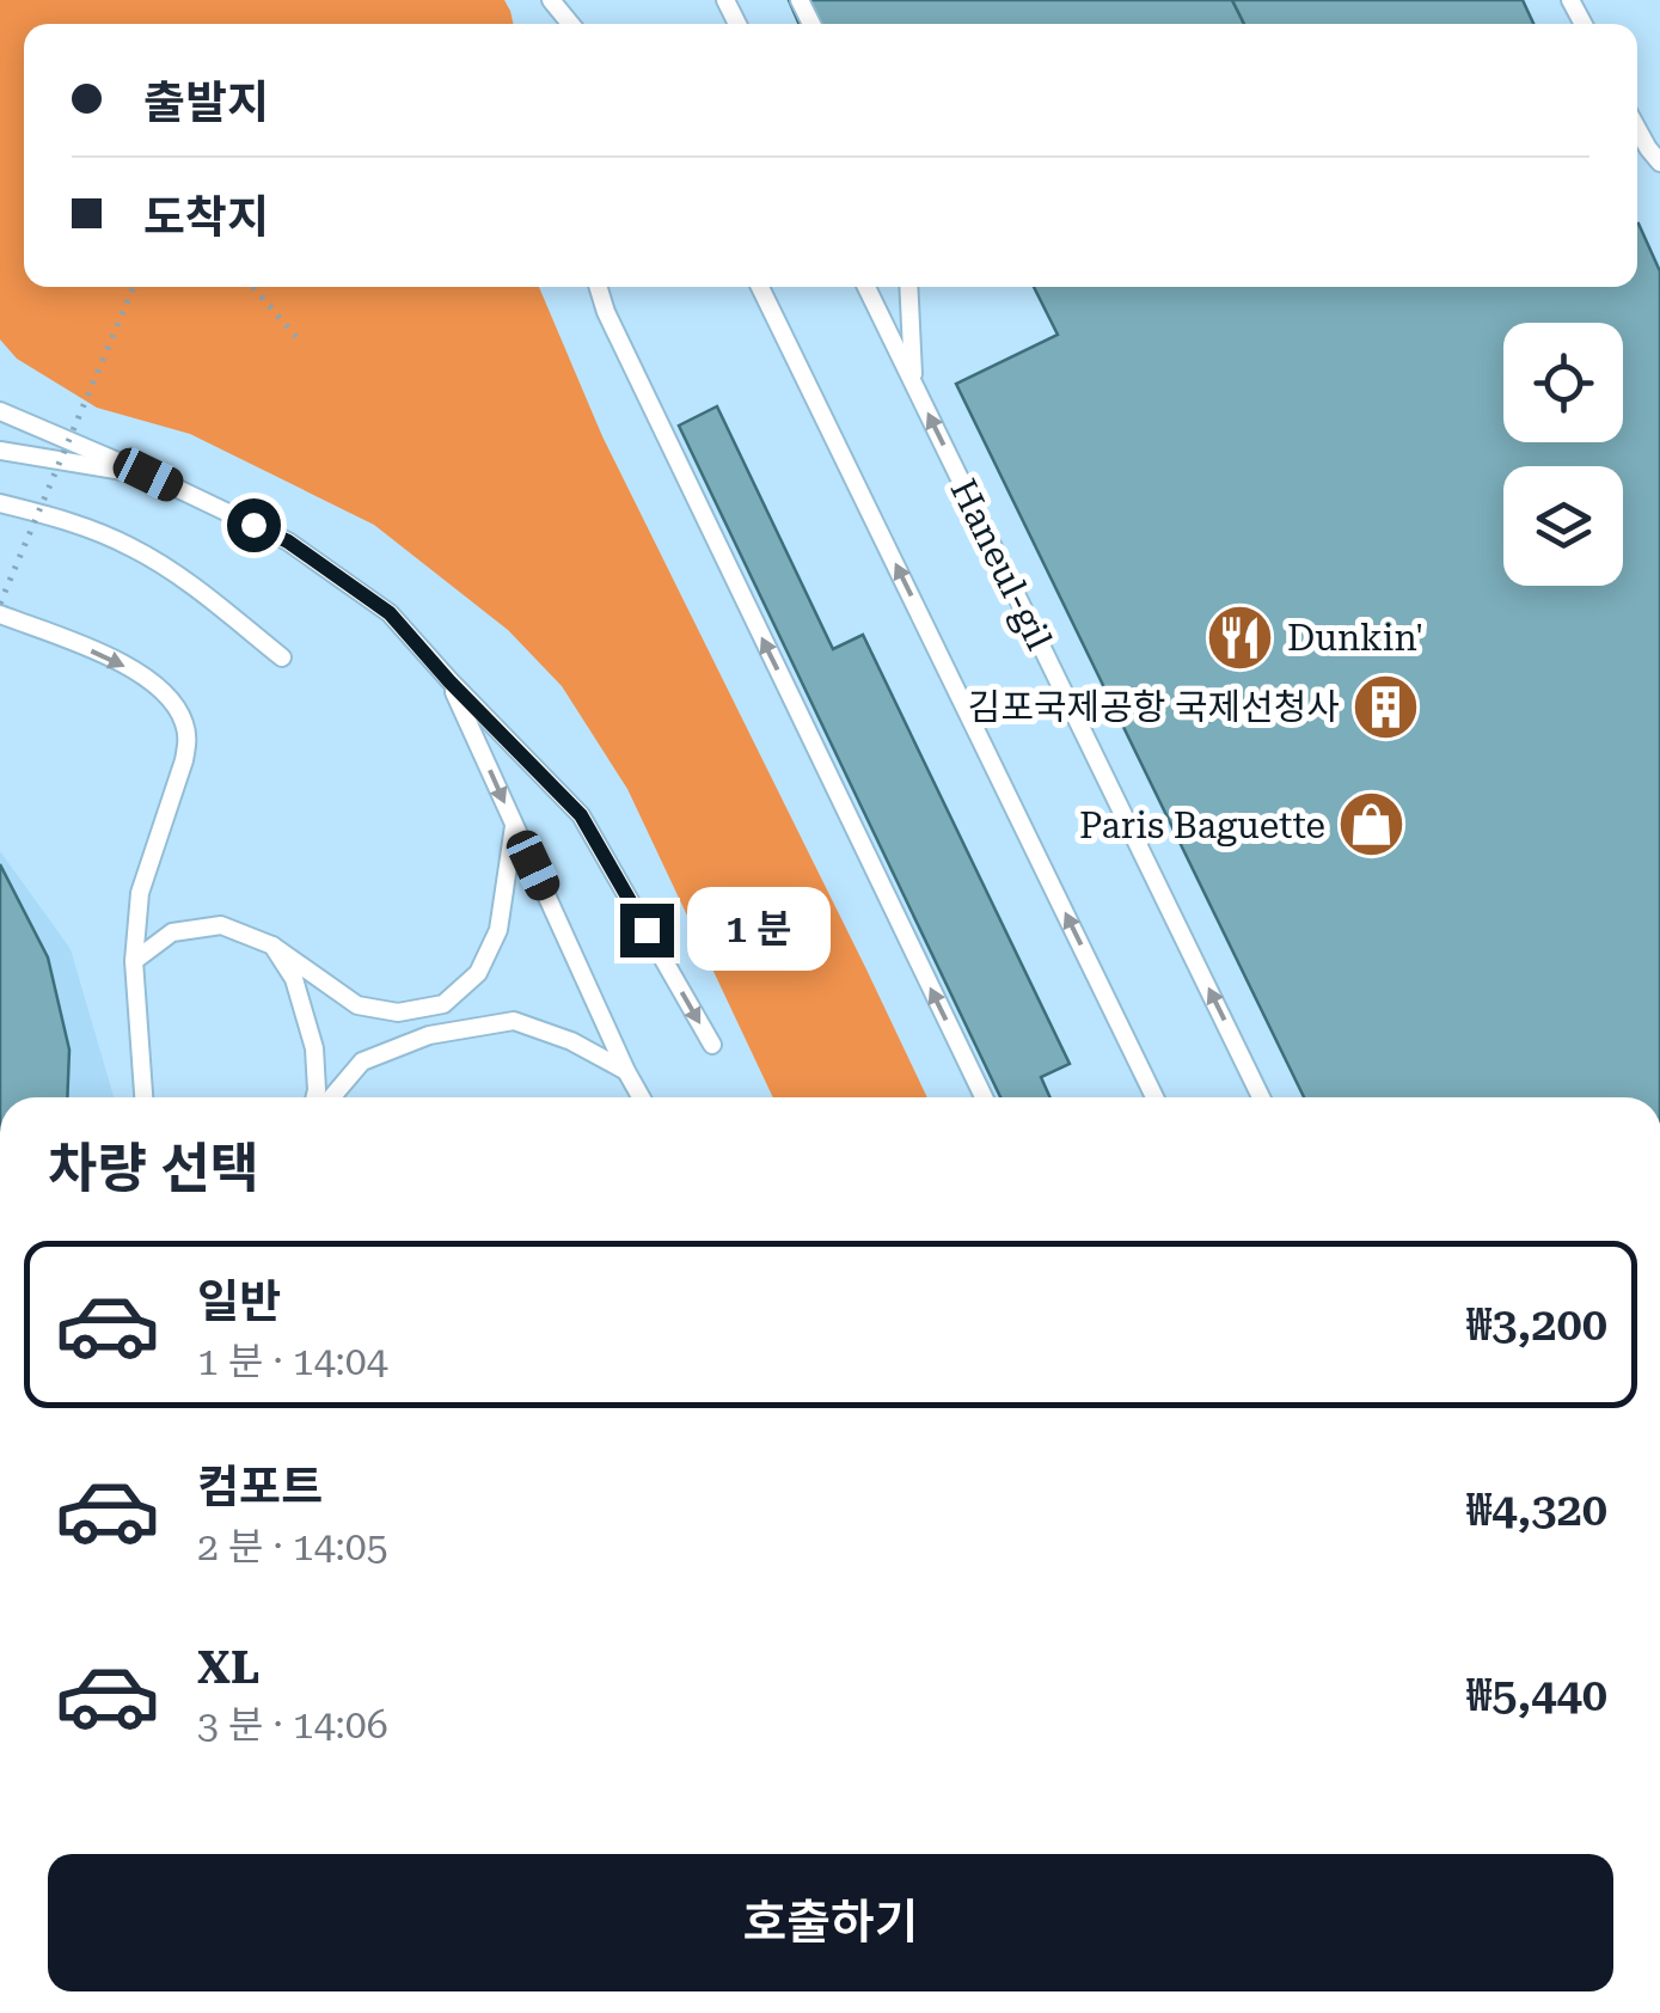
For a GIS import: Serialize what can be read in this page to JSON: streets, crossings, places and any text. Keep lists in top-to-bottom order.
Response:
{
  "streets": {
    "lane": ["Haneul-gil"]
  },
  "places": {
    "restaurant": ["Dunkin'"],
    "building": ["김포국제공항 국제선청사"],
    "shop": ["Paris Baguette"]
  },
  "page": {
    "banner": ["출발지", "도착지"],
    "bubble": "1 분",
    "heading": "차량 선택",
    "list": [
      {
        "name": "일반",
        "note": "1 분 · 14:04",
        "value": "₩3,200"
      },
      {
        "name": "컴포트",
        "note": "2 분 · 14:05",
        "value": "₩4,320"
      },
      {
        "name": "XL",
        "note": "3 분 · 14:06",
        "value": "₩5,440"
      }
    ],
    "buttons": "호출하기"
  }
}
